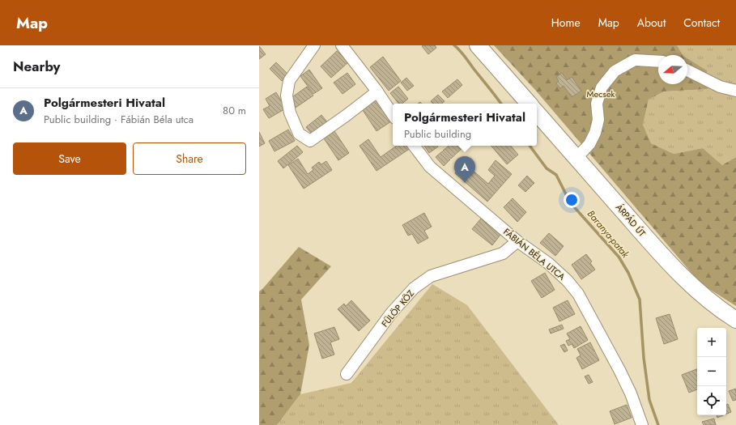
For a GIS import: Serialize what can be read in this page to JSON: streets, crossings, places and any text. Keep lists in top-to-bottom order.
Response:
{
  "streets": {
    "main road": ["ÁRPÁD ÚT"],
    "street": ["FÁBIÁN BÉLA UTCA", "FÜLÖP KÖZ"]
  },
  "crossings": [
    ["FÁBIÁN BÉLA UTCA", "FÜLÖP KÖZ"]
  ],
  "water": ["Baranya-patak"],
  "parks": ["Mecsek"],
  "north": "left",
  "page": {
    "header": "Map",
    "nav": [
      "Home",
      "Map",
      "About",
      "Contact"
    ],
    "heading": "Nearby",
    "list": [
      {
        "mark": "A",
        "name": "Polgármesteri Hivatal",
        "note": "Public building · Fábián Béla utca",
        "value": "80 m"
      }
    ],
    "popup": ["Polgármesteri Hivatal", "Public building"],
    "buttons": ["Save", "Share"],
    "pins": "A",
    "map_buttons": ["+", "−"]
  }
}
